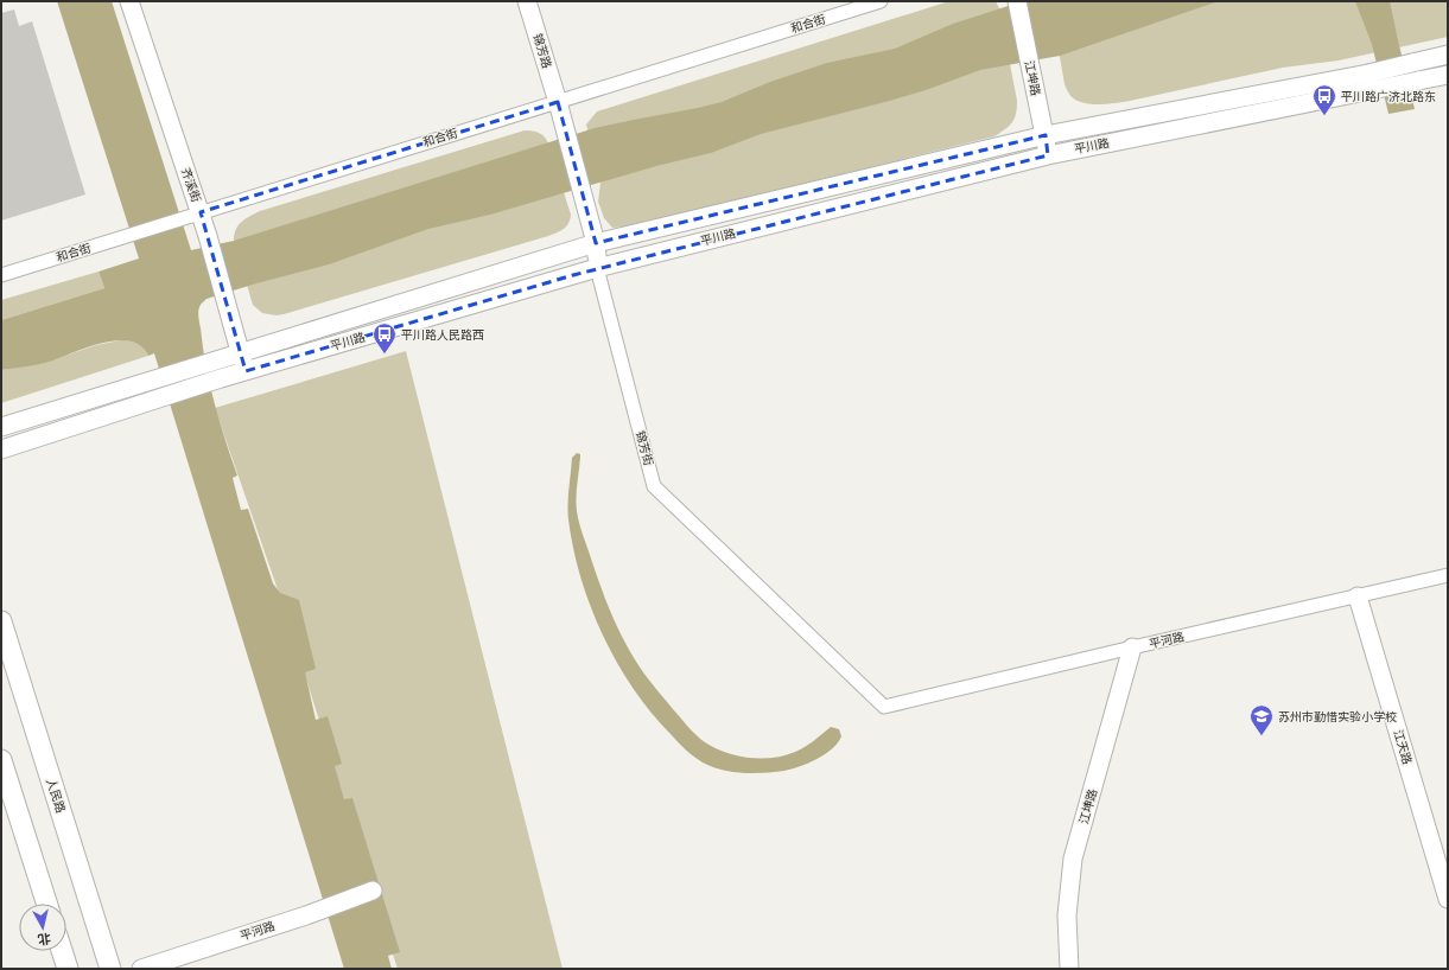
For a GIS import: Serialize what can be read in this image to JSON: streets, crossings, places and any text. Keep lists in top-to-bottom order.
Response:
{
  "streets": {
    "main road": ["人民路"],
    "street": [
      "和合街",
      "锦芳路",
      "江坤路",
      "平川路",
      "齐溪街",
      "锦芳街",
      "平河路",
      "江天路"
    ]
  },
  "crossings": [
    ["和合街", "锦芳路"],
    ["和合街", "齐溪街"],
    ["和合街", "锦芳街"],
    ["锦芳路", "锦芳街"],
    ["江坤路", "平川路"],
    ["江坤路", "平河路"],
    ["平川路", "齐溪街"],
    ["平川路", "锦芳街"],
    ["锦芳街", "平河路"],
    ["平河路", "江天路"]
  ],
  "places": {
    "bus stop": ["平川路广济北路东", "平川路人民路西"],
    "school or university": ["苏州市勤惜实验小学校"]
  },
  "north": "bottom"
}
